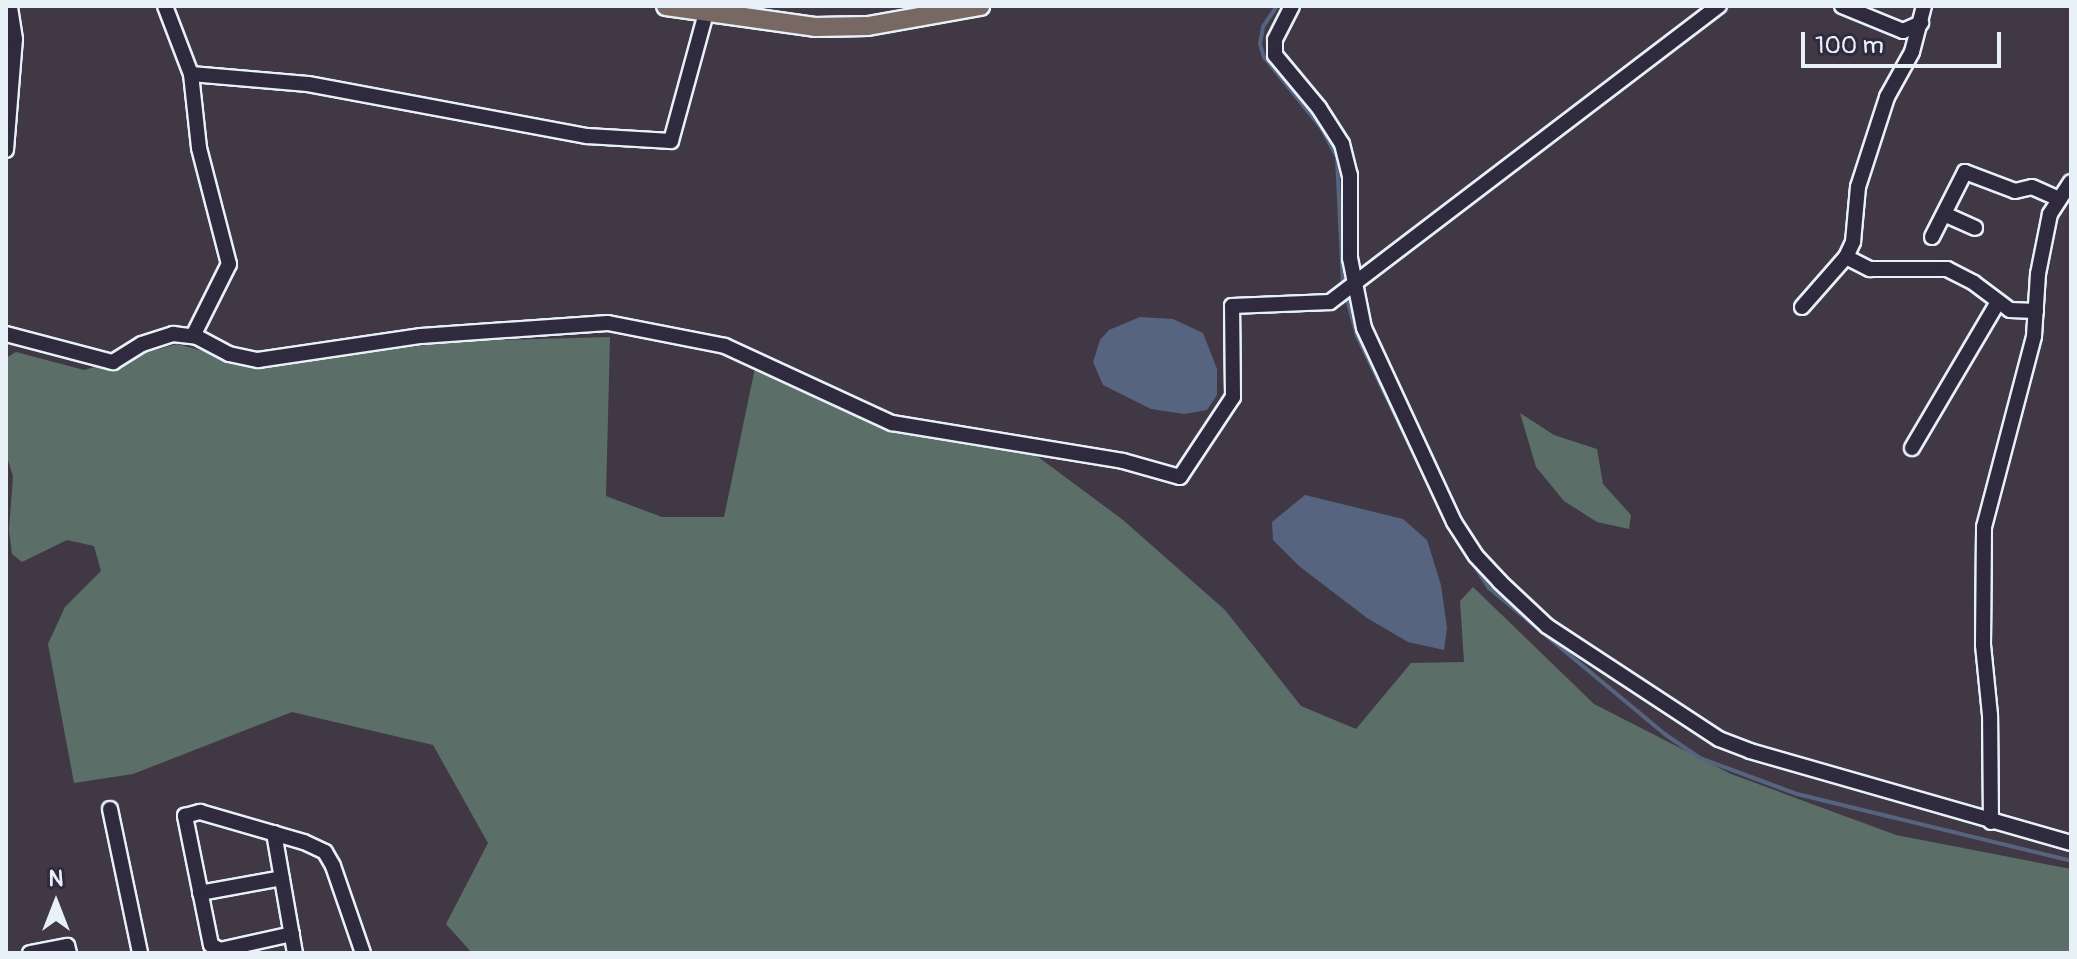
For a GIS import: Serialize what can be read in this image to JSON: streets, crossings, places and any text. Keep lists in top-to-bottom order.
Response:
{
  "scale_bar": "100 m",
  "north": "top"
}
